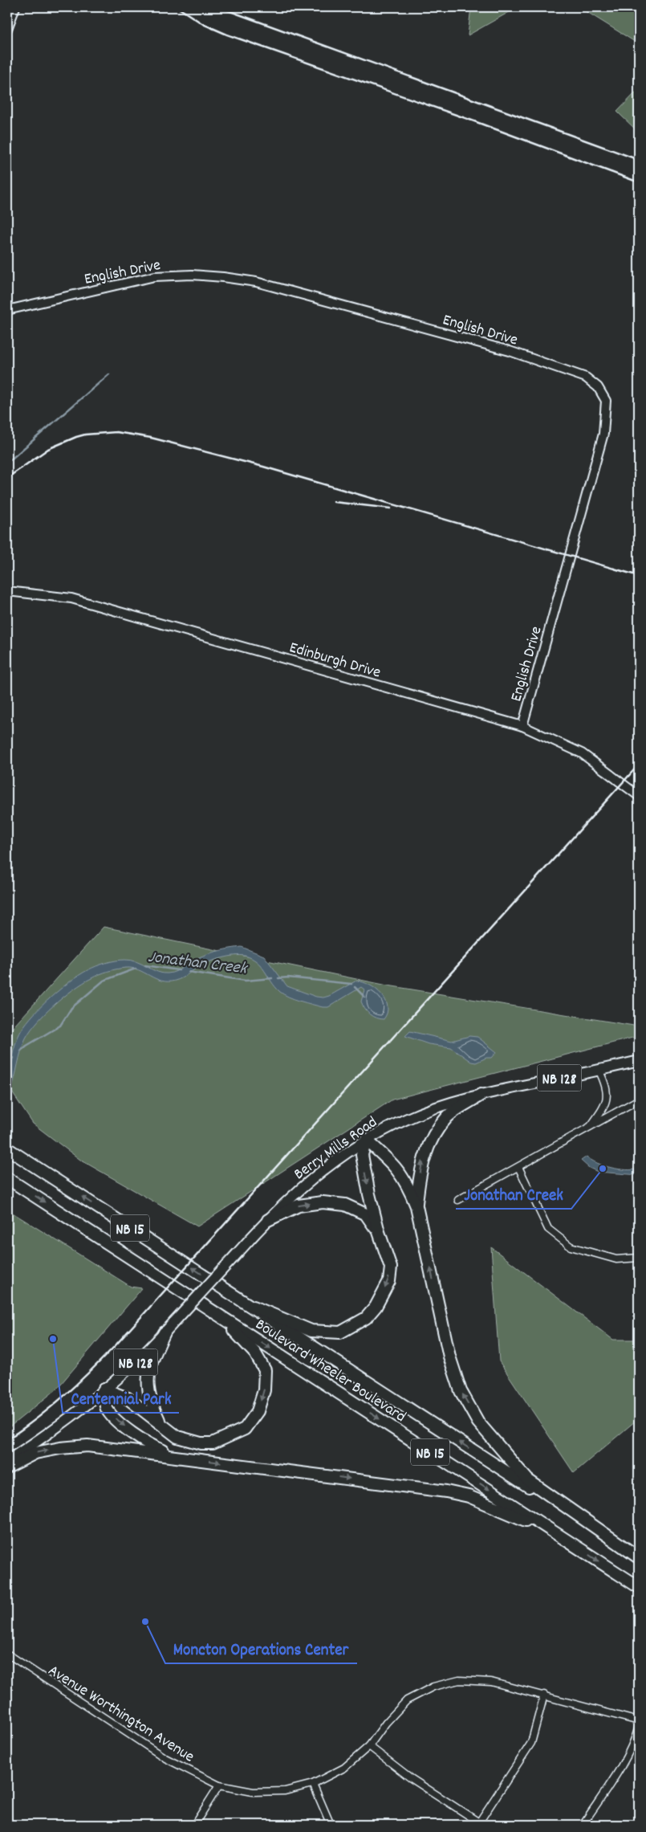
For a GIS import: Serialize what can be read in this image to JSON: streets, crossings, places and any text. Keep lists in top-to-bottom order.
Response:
{
  "streets": {
    "highway": ["NB 15", "Boulevard Wheeler Boulevard"],
    "main road": ["NB 128", "Berry Mills Road"],
    "street": ["English Drive", "Edinburgh Drive", "Avenue Worthington Avenue"]
  },
  "crossings": [
    ["English Drive", "Edinburgh Drive"],
    ["NB 128", "Berry Mills Road"]
  ],
  "water": ["Jonathan Creek"],
  "places": ["Jonathan Creek", "Centennial Park", "Moncton Operations Center"]
}
